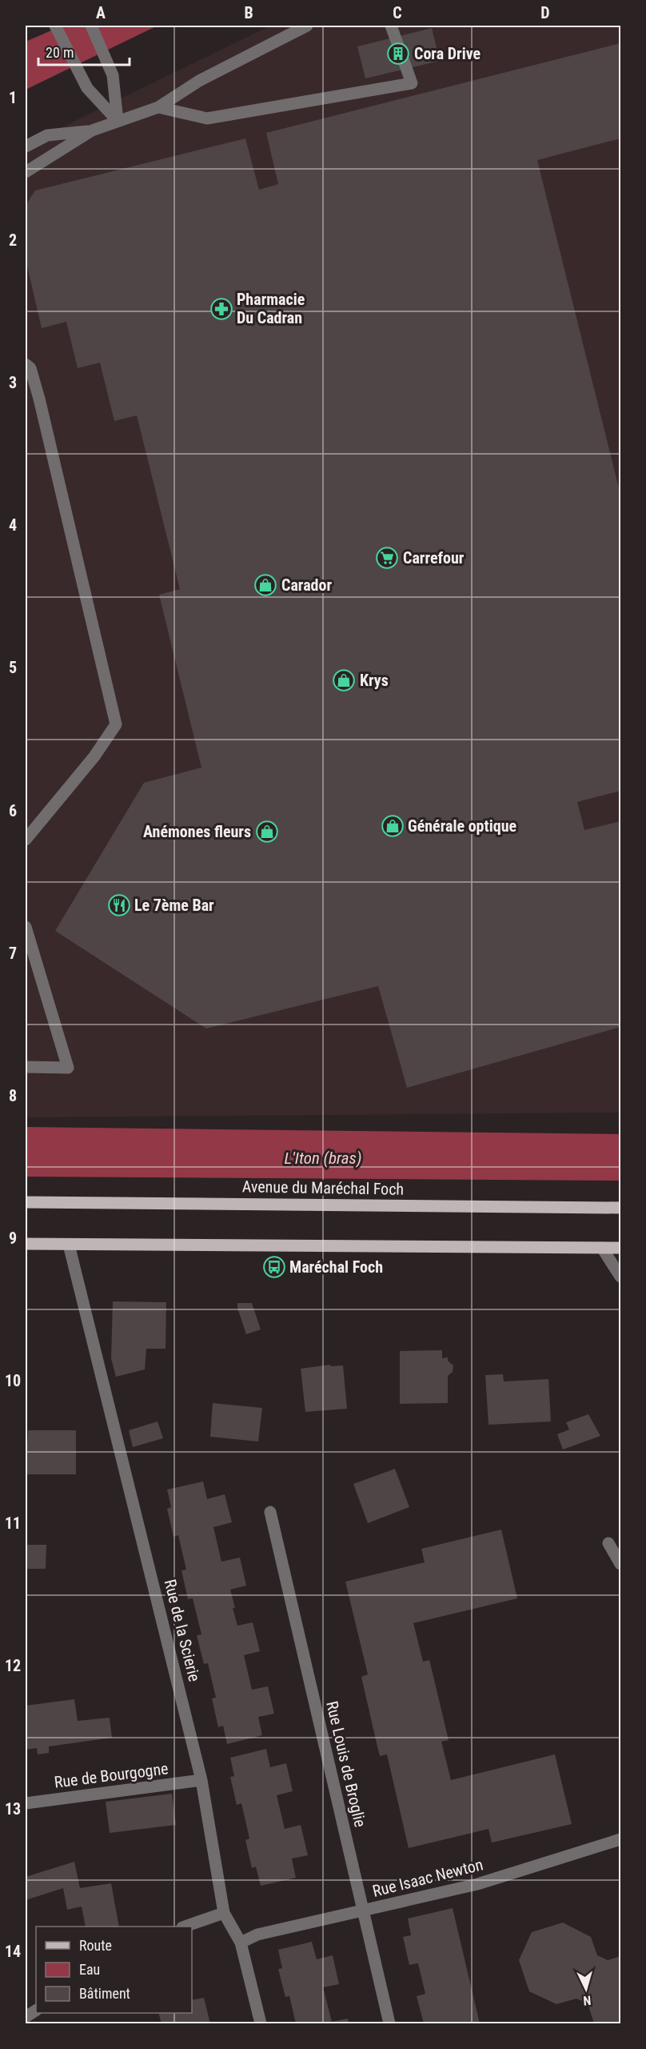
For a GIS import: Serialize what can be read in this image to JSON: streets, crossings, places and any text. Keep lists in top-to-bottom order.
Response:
{
  "streets": {
    "main road": ["Avenue du Maréchal Foch"],
    "street": [
      "Rue de la Scierie",
      "Rue Louis de Broglie",
      "Rue de Bourgogne",
      "Rue Isaac Newton"
    ]
  },
  "crossings": [
    ["Rue de la Scierie", "Rue de Bourgogne"],
    ["Rue de la Scierie", "Rue Isaac Newton"],
    ["Rue Louis de Broglie", "Rue Isaac Newton"]
  ],
  "water": ["L'Iton (bras)"],
  "places": {
    "building": ["Cora Drive"],
    "pharmacy": ["Pharmacie Du Cadran"],
    "supermarket": ["Carrefour"],
    "shop": [
      "Carador",
      "Krys",
      "Générale optique",
      "Anémones fleurs"
    ],
    "restaurant": ["Le 7ème Bar"],
    "bus stop": ["Maréchal Foch"]
  },
  "legend": ["Route", "Eau", "Bâtiment"],
  "scale_bar": "20 m",
  "north": "bottom",
  "grid": {
    "columns": [
      "A",
      "B",
      "C",
      "D"
    ],
    "rows": [
      "1",
      "2",
      "3",
      "4",
      "5",
      "6",
      "7",
      "8",
      "9",
      "10",
      "11",
      "12",
      "13",
      "14"
    ]
  }
}
